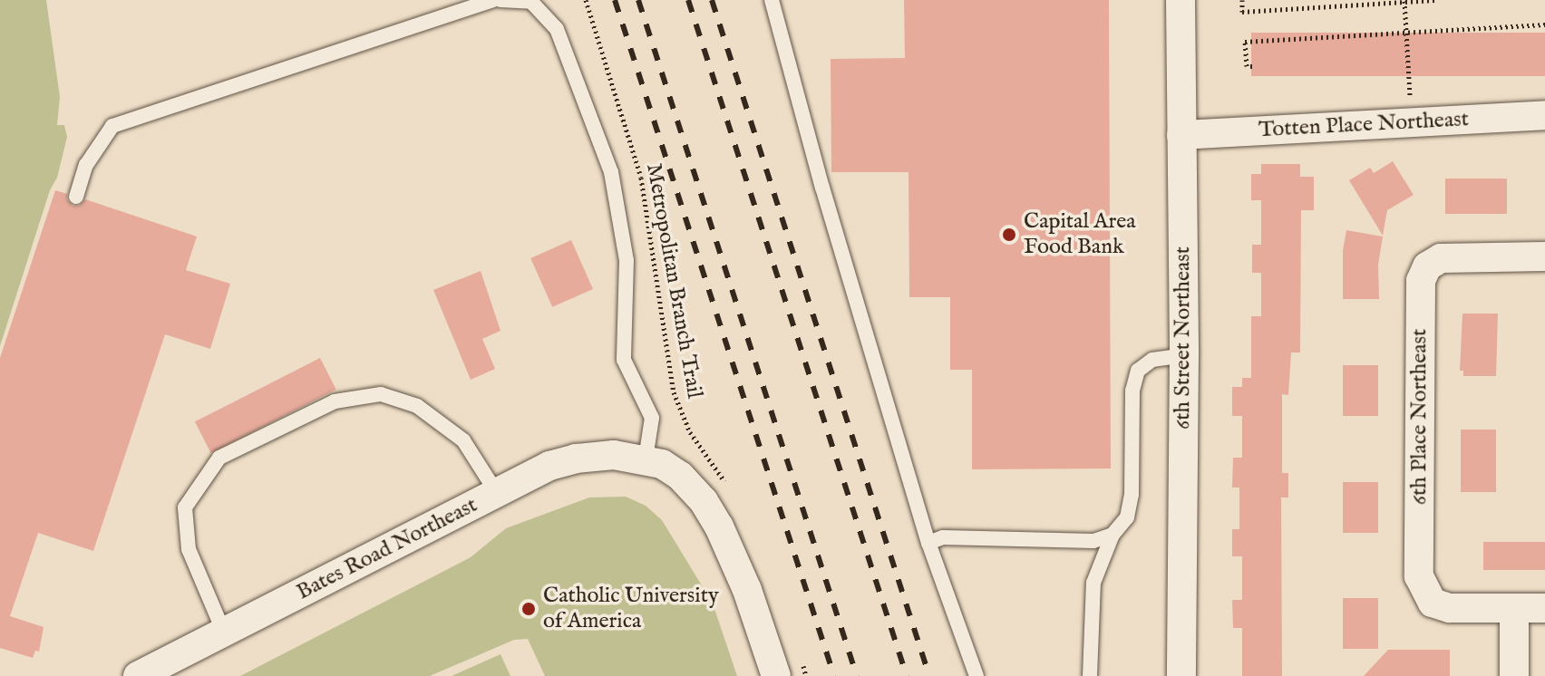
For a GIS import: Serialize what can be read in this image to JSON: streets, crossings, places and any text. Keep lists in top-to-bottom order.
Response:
{
  "streets": {
    "street": [
      "Totten Place Northeast",
      "6th Street Northeast",
      "6th Place Northeast",
      "Bates Road Northeast"
    ],
    "path": ["Metropolitan Branch Trail"]
  },
  "crossings": [
    ["Totten Place Northeast", "6th Street Northeast"]
  ],
  "places": ["Capital Area Food Bank", "Catholic University of America"]
}
